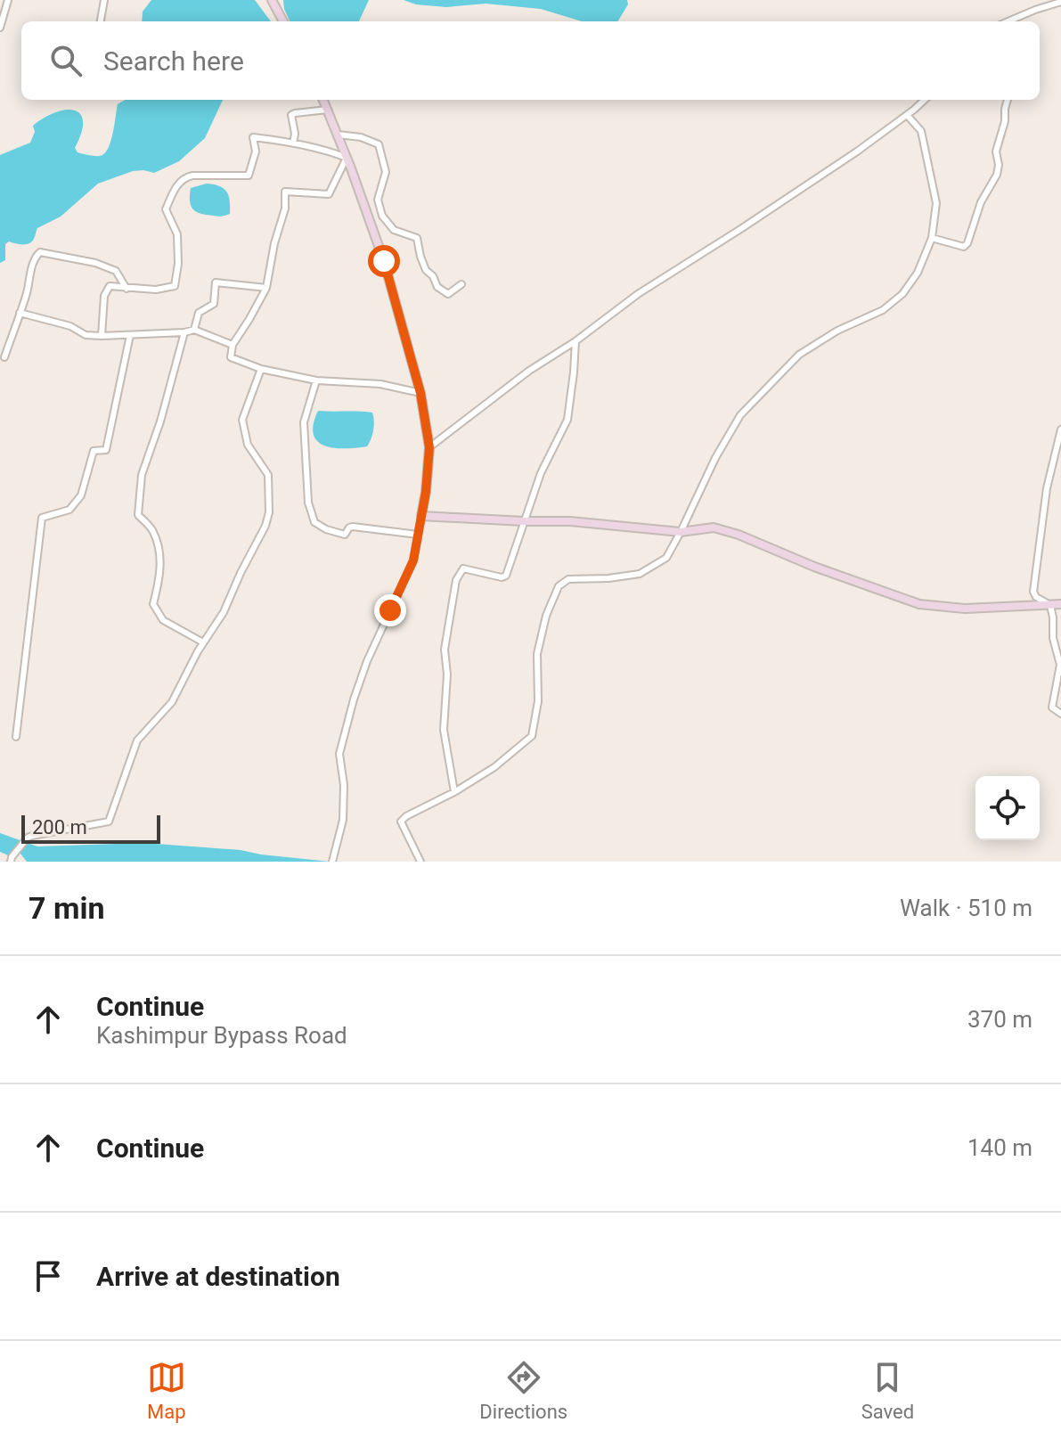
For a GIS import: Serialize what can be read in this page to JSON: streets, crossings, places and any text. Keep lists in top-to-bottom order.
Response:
{
  "scale_bar": "200 m",
  "page": {
    "search": "Search here",
    "scale": "200 m",
    "heading": ["7 min", "Walk · 510 m"],
    "list": [
      ["Continue", "Kashimpur Bypass Road", "370 m"],
      ["Continue", "140 m"],
      "Arrive at destination"
    ],
    "nav": ["Map", "Directions", "Saved"]
  }
}
